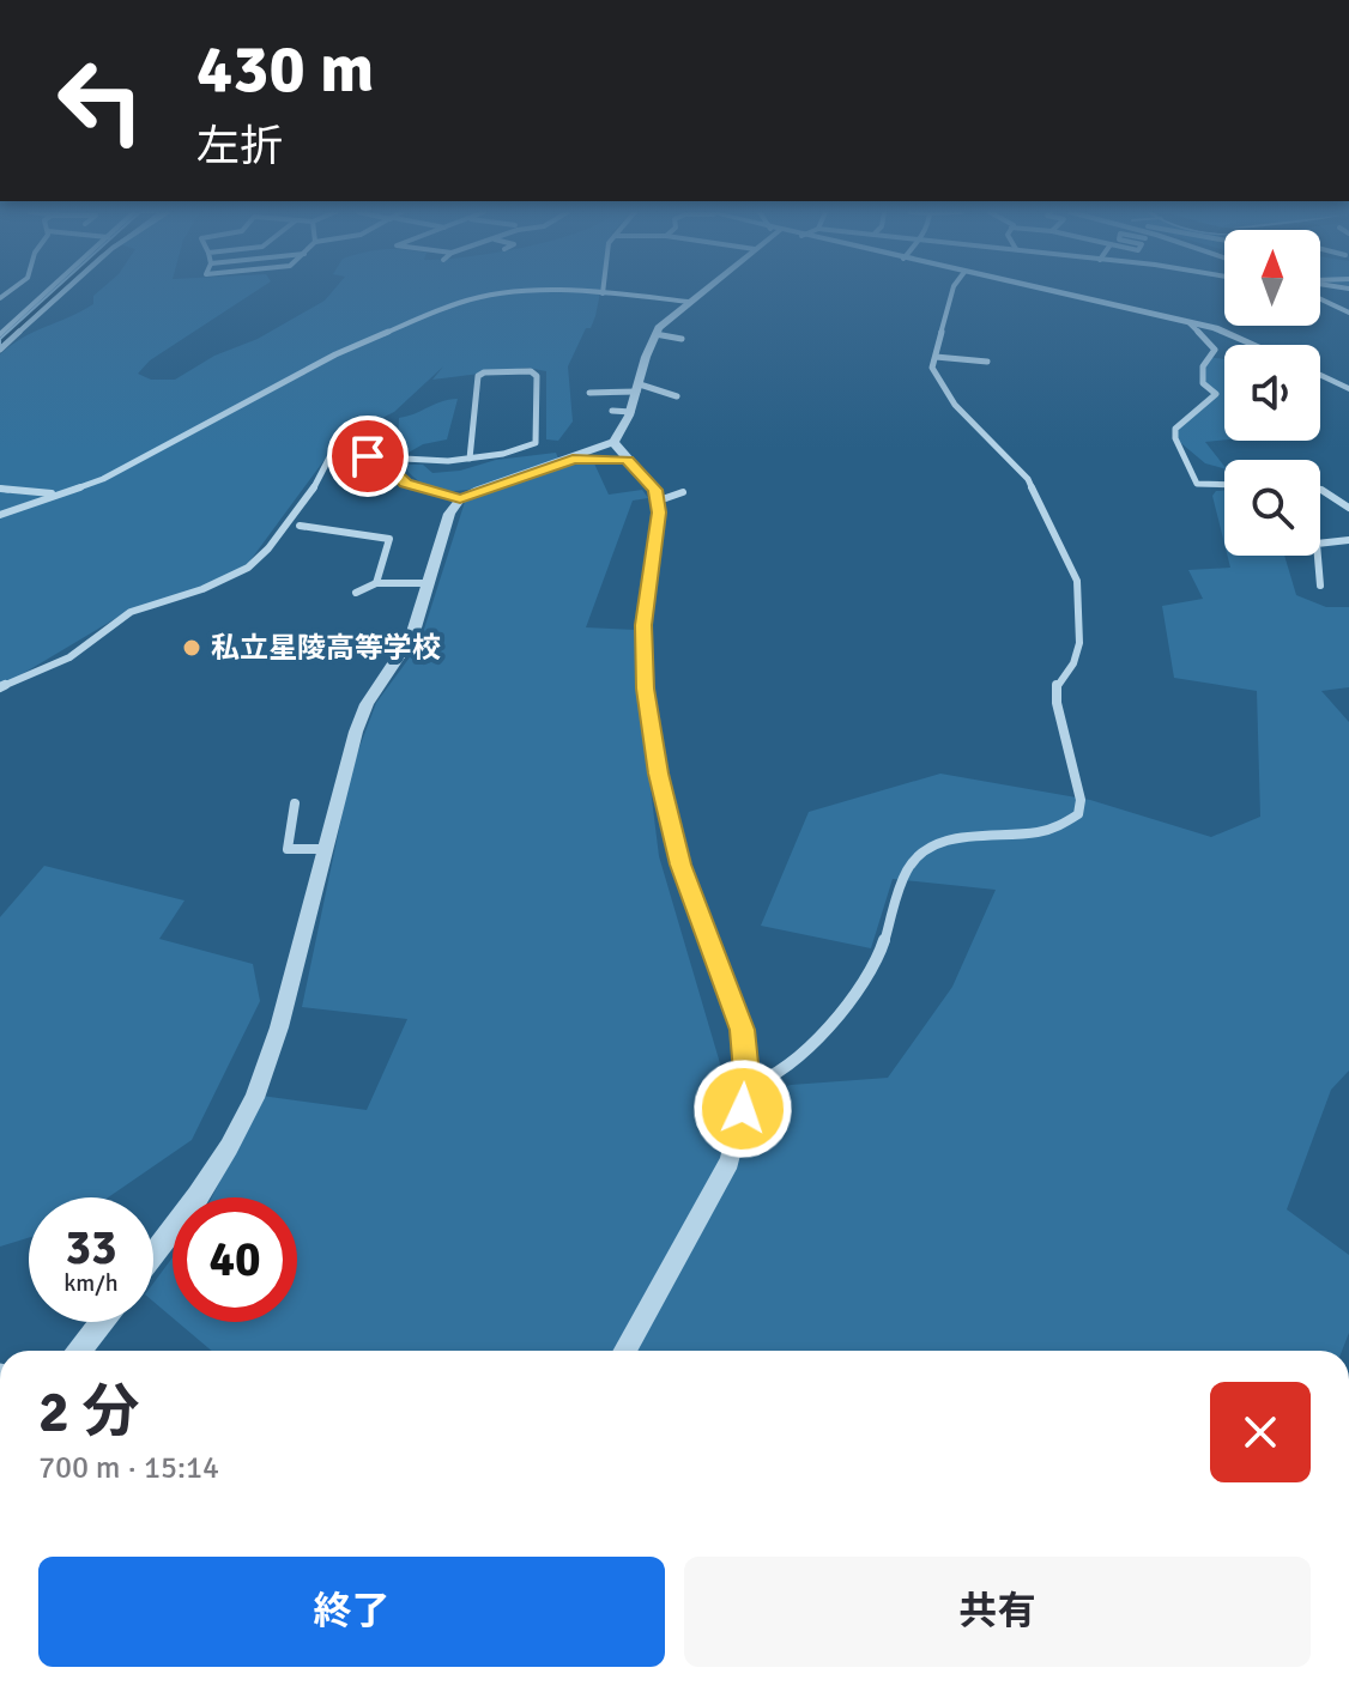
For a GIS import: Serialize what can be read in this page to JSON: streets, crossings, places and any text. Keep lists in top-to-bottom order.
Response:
{
  "places": ["私立星陵高等学校"],
  "north": "top",
  "page": {
    "turn": ["430 m", "左折"],
    "speed": "33 km/h",
    "limit": "40",
    "heading": ["2 分", "700 m · 15:14"],
    "buttons": ["終了", "共有"]
  }
}
